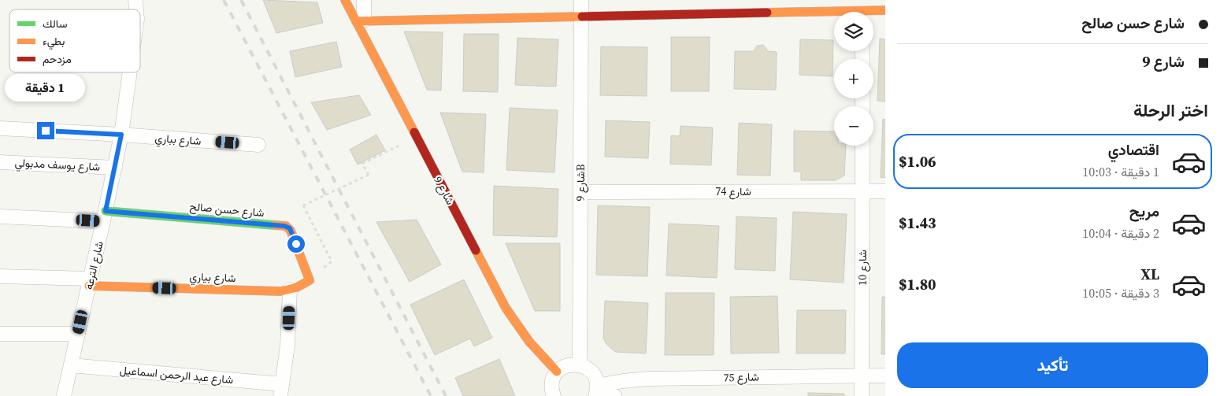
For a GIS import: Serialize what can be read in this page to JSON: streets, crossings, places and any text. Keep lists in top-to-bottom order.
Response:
{
  "streets": {
    "street": [
      "شارع بباري",
      "شارع يوسف مدبولي",
      "شارع 9B",
      "شارع 9",
      "شارع 74",
      "شارع حسن صالح",
      "شارع الترعه",
      "شارع 10",
      "شارع بياري",
      "شارع عبد الرحمن اسماعيل",
      "شارع 75"
    ]
  },
  "crossings": [
    ["شارع بباري", "شارع الترعه"],
    ["شارع يوسف مدبولي", "شارع الترعه"],
    ["شارع 9B", "شارع 74"],
    ["شارع 74", "شارع 10"],
    ["شارع حسن صالح", "شارع الترعه"],
    ["شارع حسن صالح", "شارع بياري"],
    ["شارع الترعه", "شارع بياري"],
    ["شارع الترعه", "شارع عبد الرحمن اسماعيل"],
    ["شارع 10", "شارع 75"]
  ],
  "legend": ["سالك", "بطيء", "مزدحم"],
  "page": {
    "banner": ["شارع حسن صالح", "شارع 9"],
    "map_buttons": ["+", "−"],
    "bubble": "1 دقيقة",
    "heading": "اختر الرحلة",
    "list": [
      {
        "name": "اقتصادي",
        "note": "1 دقيقة · 10:03",
        "value": "$1.06"
      },
      {
        "name": "مريح",
        "note": "2 دقيقة · 10:04",
        "value": "$1.43"
      },
      {
        "name": "XL",
        "note": "3 دقيقة · 10:05",
        "value": "$1.80"
      }
    ],
    "buttons": "تأكيد"
  }
}
